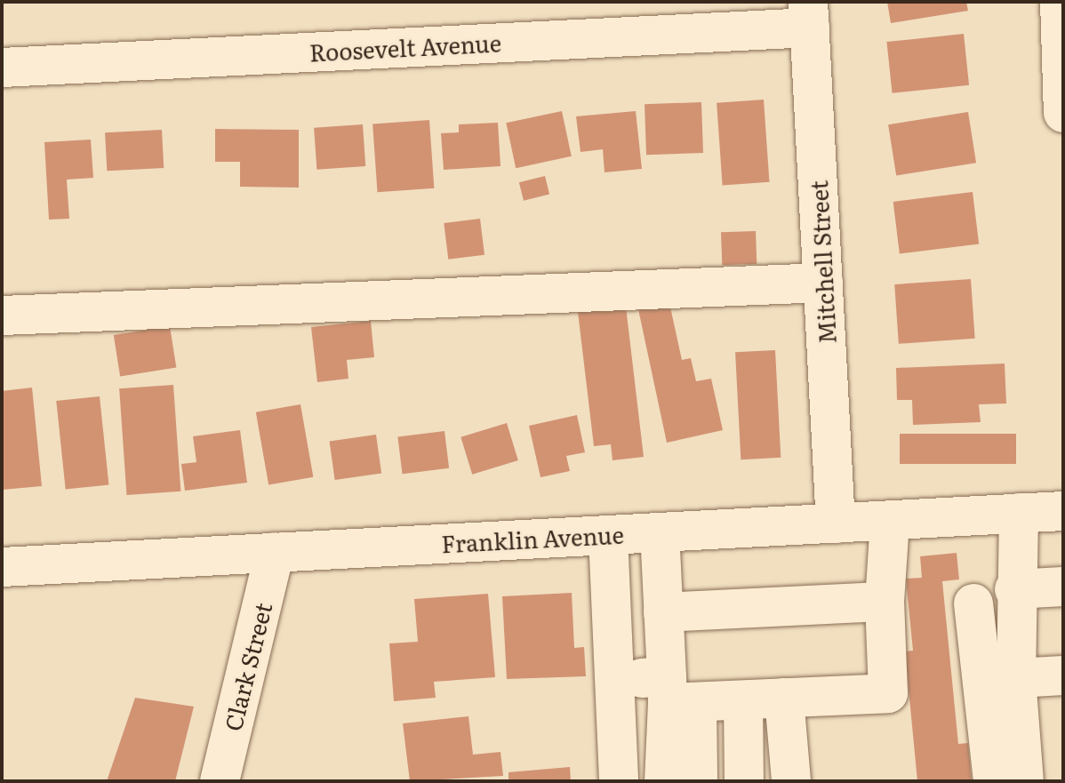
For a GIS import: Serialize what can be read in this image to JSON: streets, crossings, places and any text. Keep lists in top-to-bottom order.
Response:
{
  "streets": {
    "street": [
      "Roosevelt Avenue",
      "Mitchell Street",
      "Franklin Avenue",
      "Clark Street"
    ]
  },
  "crossings": [
    ["Roosevelt Avenue", "Mitchell Street"],
    ["Mitchell Street", "Franklin Avenue"],
    ["Franklin Avenue", "Clark Street"]
  ]
}
